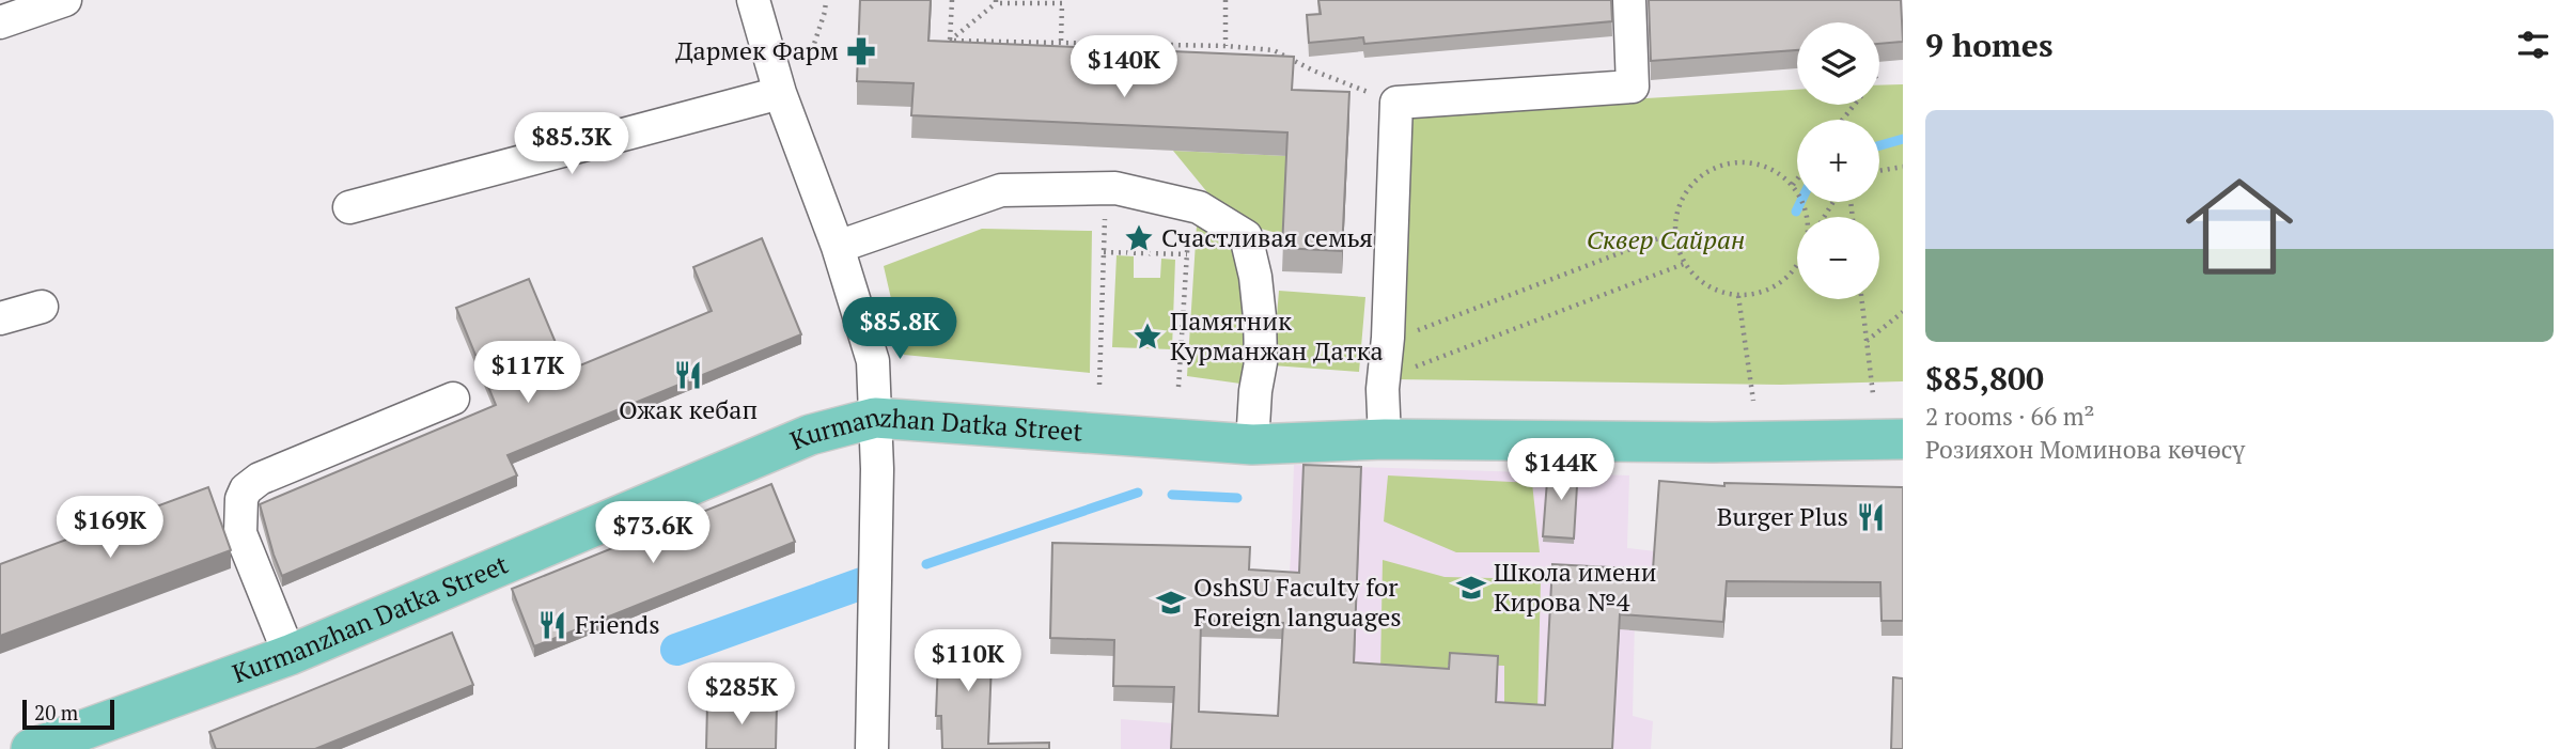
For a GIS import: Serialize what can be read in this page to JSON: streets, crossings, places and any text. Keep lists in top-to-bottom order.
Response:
{
  "streets": {
    "main road": ["Kurmanzhan Datka Street"]
  },
  "parks": ["Сквер Сайран"],
  "places": {
    "pharmacy": ["Дармек Фарм"],
    "place": ["Счастливая семья", "Памятник Курманжан Датка"],
    "restaurant": ["Ожак кебап", "Burger Plus", "Friends"],
    "school or university": ["Школа имени Кирова №4", "OshSU Faculty for Foreign languages"]
  },
  "scale_bar": "20 m",
  "page": {
    "heading": "9 homes",
    "map_buttons": ["+", "−"],
    "price": [
      "$140K",
      "$85.3K",
      "$85.8K",
      "$117K",
      "$144K",
      "$169K",
      "$73.6K",
      "$110K",
      "$285K"
    ],
    "list": [
      {
        "name": "$85,800",
        "note": "2 rooms · 66 m² · Розияхон Моминова көчөсү"
      }
    ],
    "scale": "20 m"
  }
}
